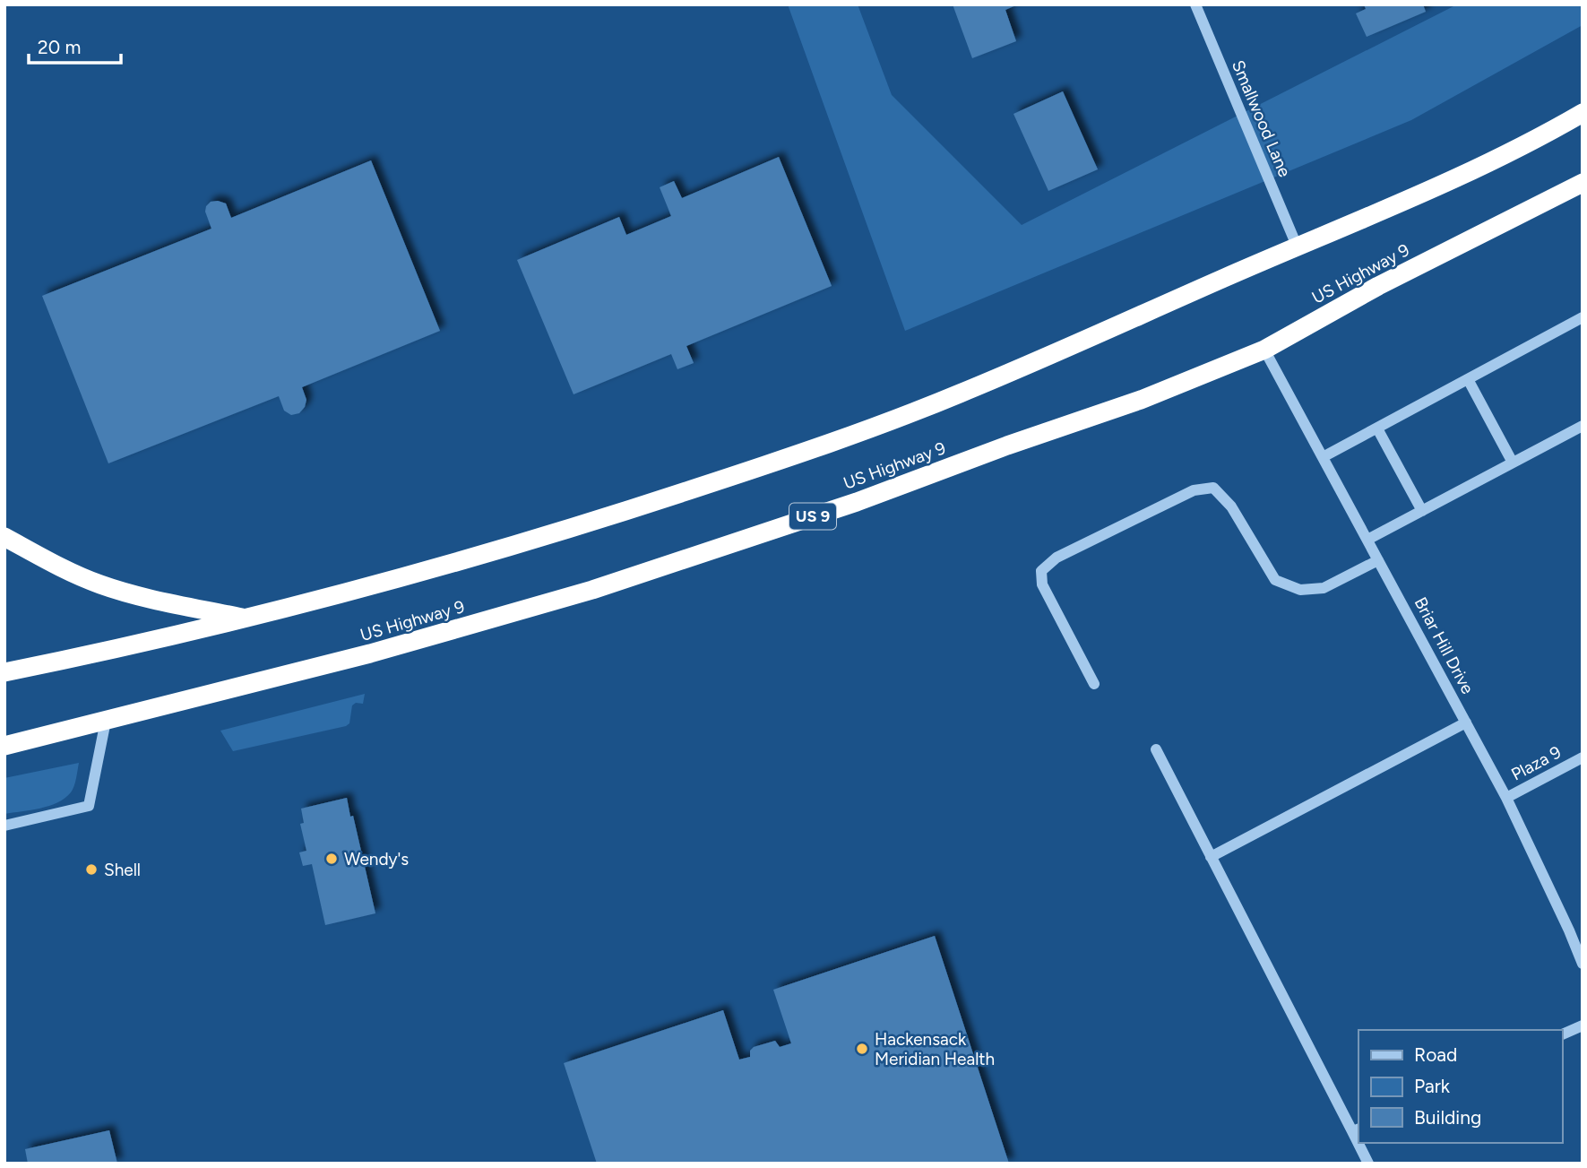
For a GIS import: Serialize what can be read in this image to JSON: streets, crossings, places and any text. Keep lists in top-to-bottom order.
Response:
{
  "streets": {
    "highway": ["US Highway 9", "US 9"],
    "street": ["Smallwood Lane", "Briar Hill Drive", "Plaza 9"]
  },
  "crossings": [
    ["US Highway 9", "Briar Hill Drive"],
    ["Briar Hill Drive", "Plaza 9"]
  ],
  "places": ["Wendy's", "Shell", "Hackensack Meridian Health"],
  "legend": ["Road", "Park", "Building"],
  "scale_bar": "20 m"
}
